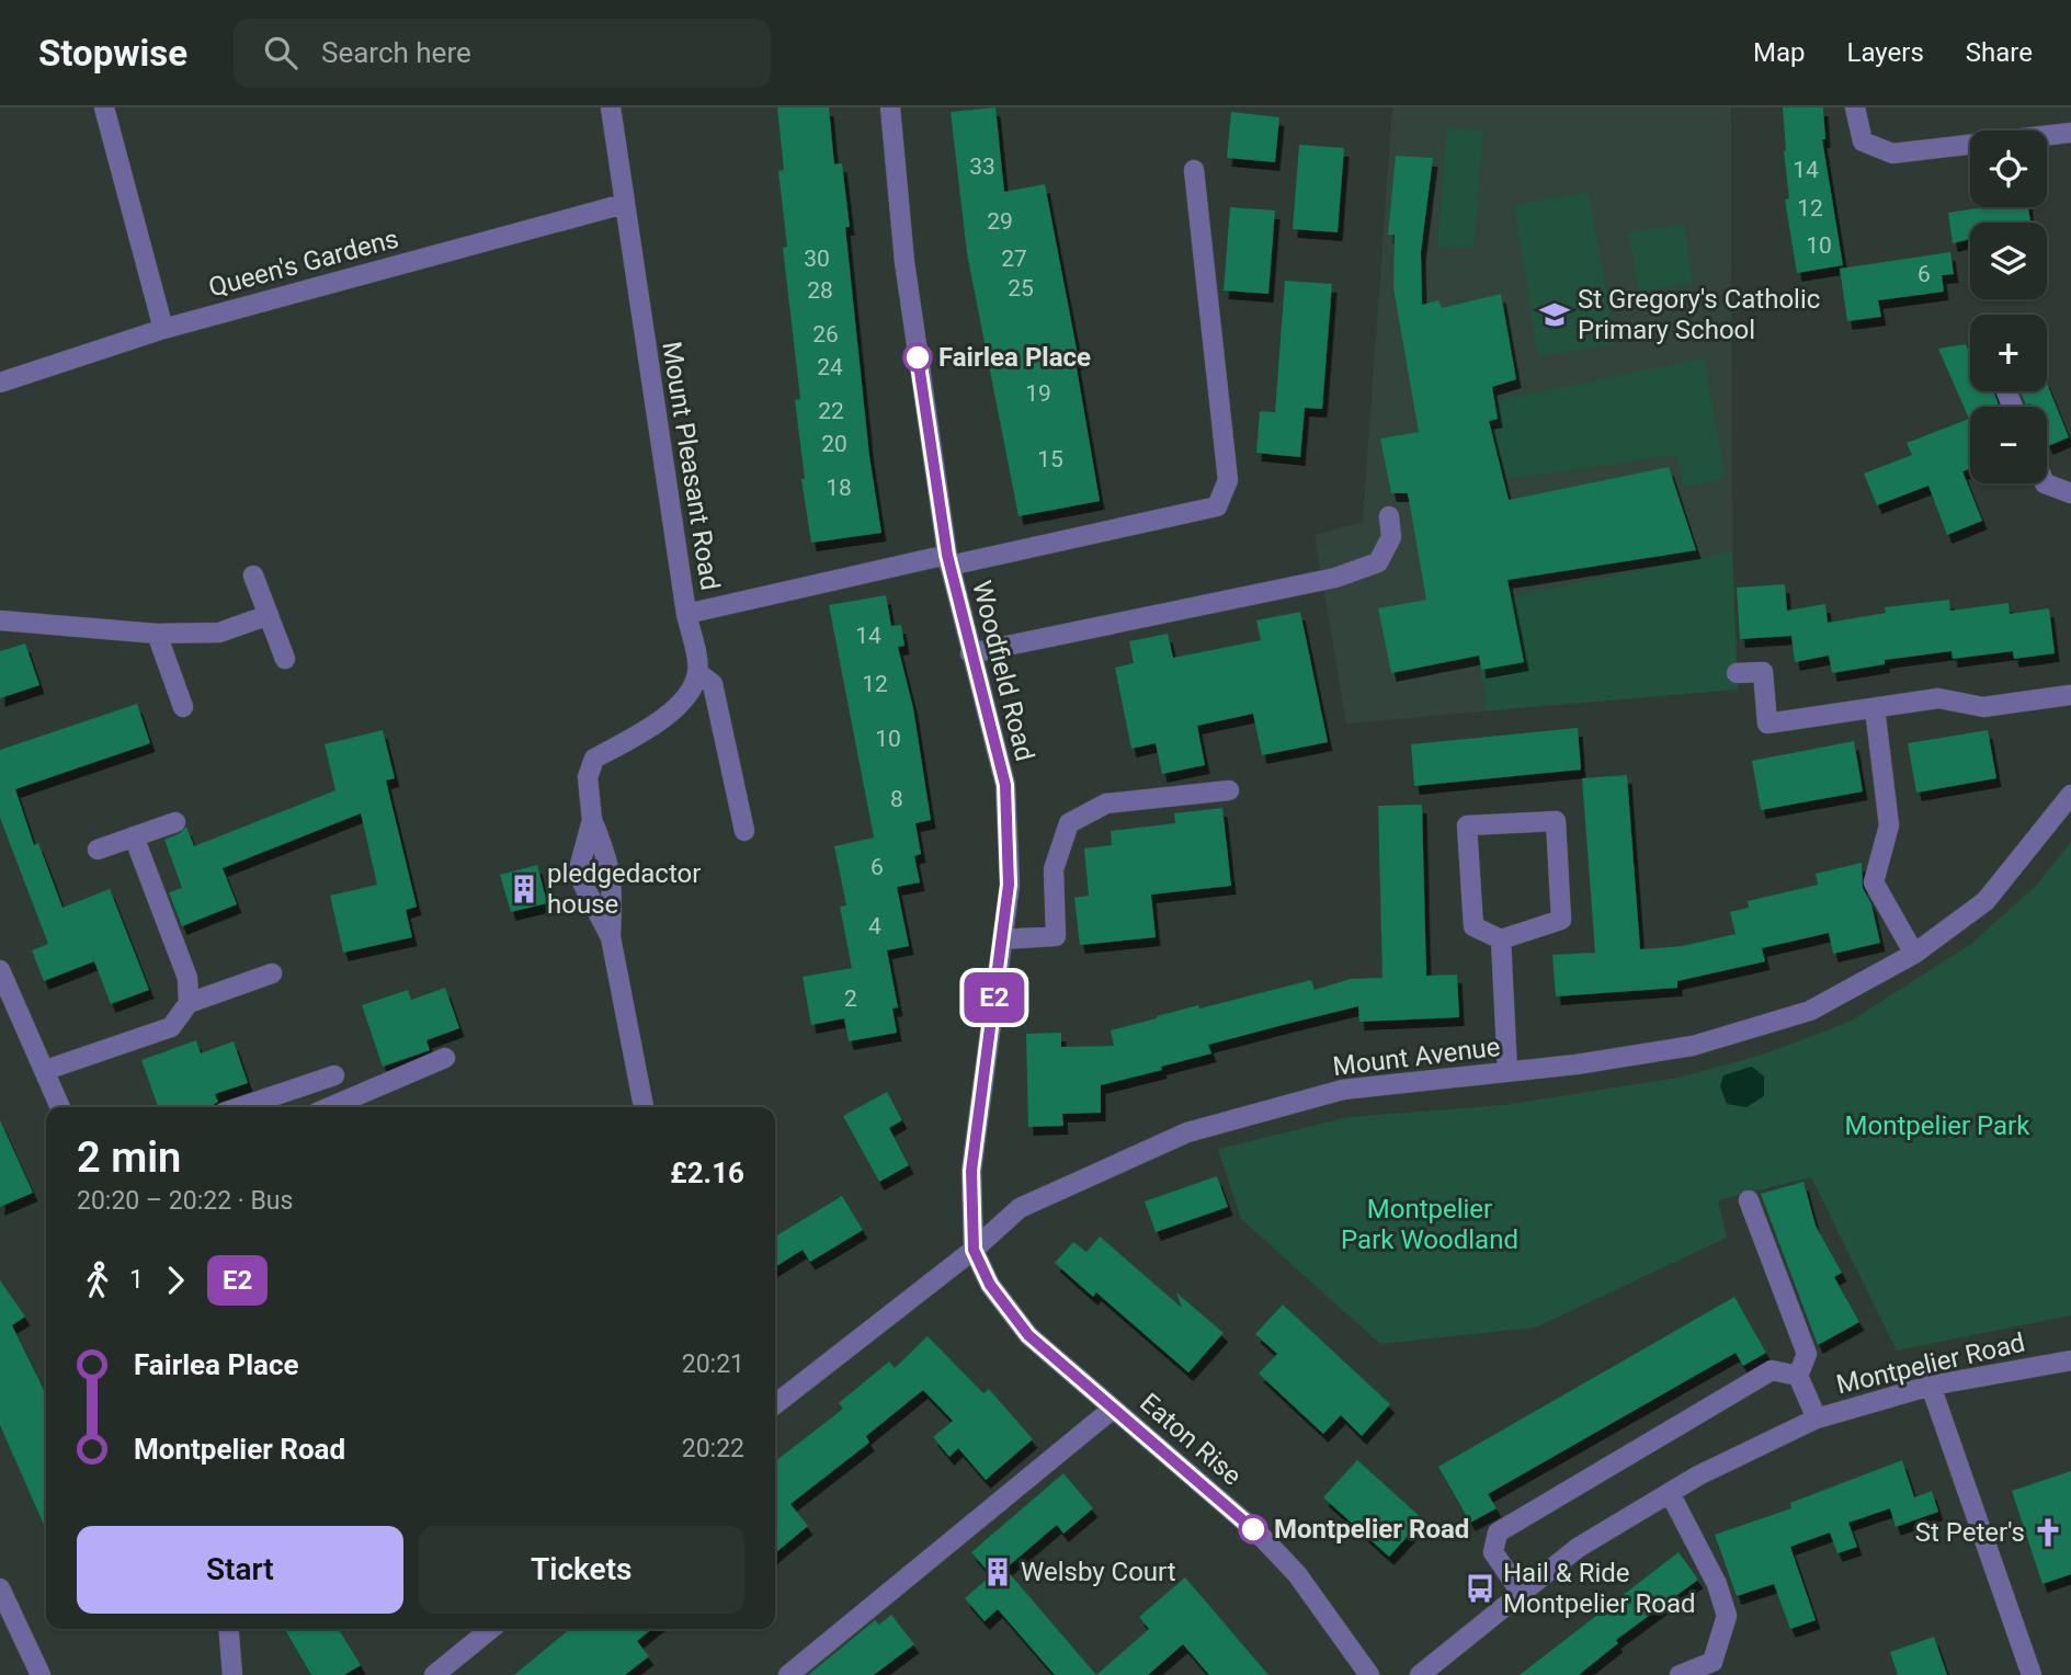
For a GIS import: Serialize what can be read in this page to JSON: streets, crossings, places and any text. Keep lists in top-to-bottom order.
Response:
{
  "streets": {
    "street": [
      "Queen's Gardens",
      "Mount Pleasant Road",
      "Woodfield Road",
      "Mount Avenue",
      "Montpelier Road",
      "Eaton Rise"
    ]
  },
  "crossings": [
    ["Queen's Gardens", "Mount Pleasant Road"],
    ["Mount Pleasant Road", "Woodfield Road"],
    ["Woodfield Road", "Mount Avenue"],
    ["Woodfield Road", "Eaton Rise"],
    ["Mount Avenue", "Eaton Rise"]
  ],
  "parks": ["Montpelier Park", "Montpelier Park Woodland"],
  "places": {
    "school or university": ["St Gregory's Catholic Primary School"],
    "other": ["Fairlea Place", "Montpelier Road"],
    "building": ["pledgedactor house", "Welsby Court"],
    "church": ["St Peter's"],
    "bus stop": ["Hail & Ride Montpelier Road"]
  },
  "lines": ["bus line E2"],
  "house_numbers": [
    "33",
    "14",
    "12",
    "29",
    "10",
    "30",
    "27",
    "6",
    "25",
    "28",
    "26",
    "24",
    "19",
    "22",
    "20",
    "15",
    "18",
    "14",
    "12",
    "10",
    "8",
    "6",
    "4",
    "2"
  ],
  "page": {
    "header": "Stopwise",
    "search": "Search here",
    "nav": ["Map", "Layers", "Share"],
    "on_map": "E2",
    "map_buttons": ["+", "−"],
    "heading": ["2 min", "20:20 – 20:22 · Bus", "£2.16"],
    "legs": ["1", "E2"],
    "list": [
      {
        "name": "Fairlea Place",
        "value": "20:21"
      },
      {
        "name": "Montpelier Road",
        "value": "20:22"
      }
    ],
    "buttons": ["Start", "Tickets"]
  }
}
